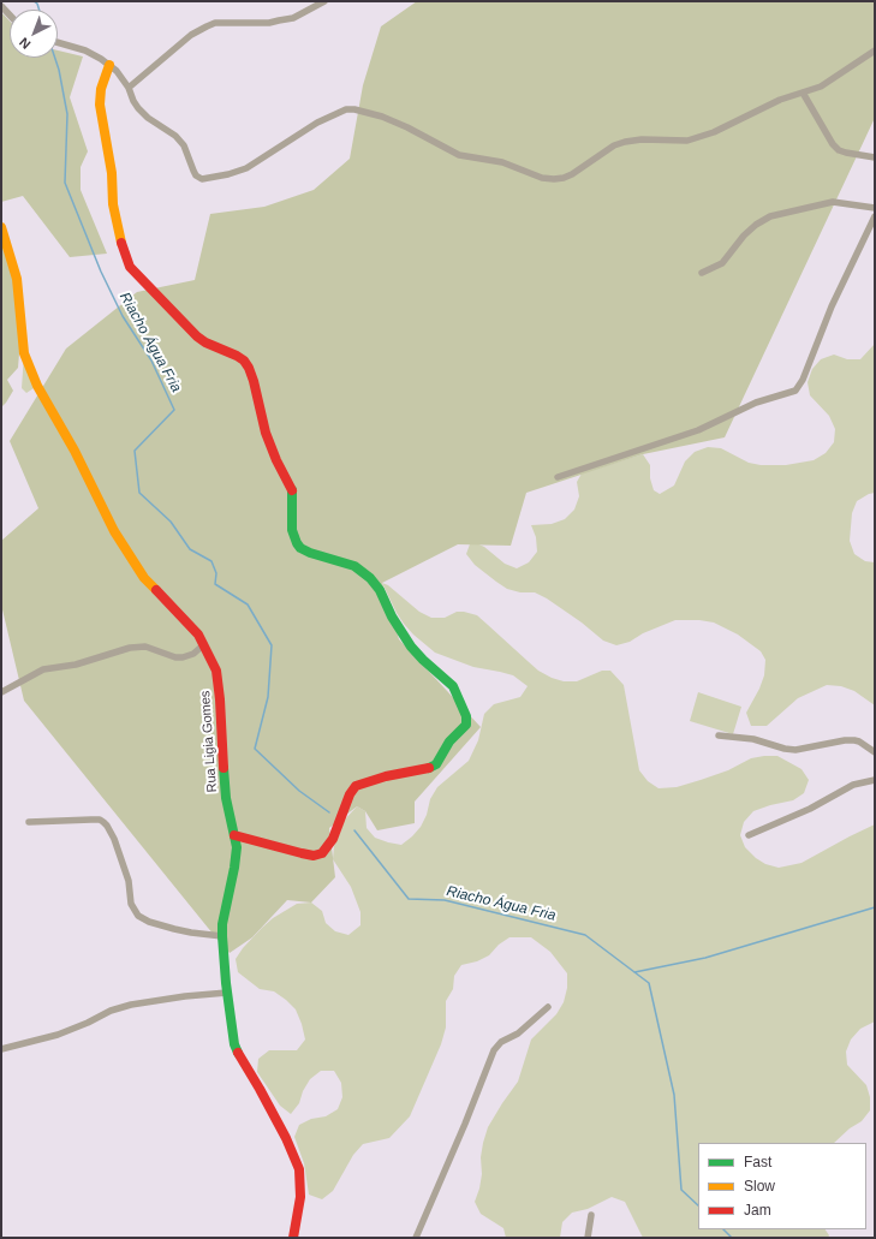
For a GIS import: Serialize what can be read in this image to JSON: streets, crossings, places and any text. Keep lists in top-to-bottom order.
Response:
{
  "streets": {
    "street": ["Rua Ligia Gomes"]
  },
  "water": ["Riacho Água Fria"],
  "legend": ["Fast", "Slow", "Jam"],
  "north": "bottom left"
}
